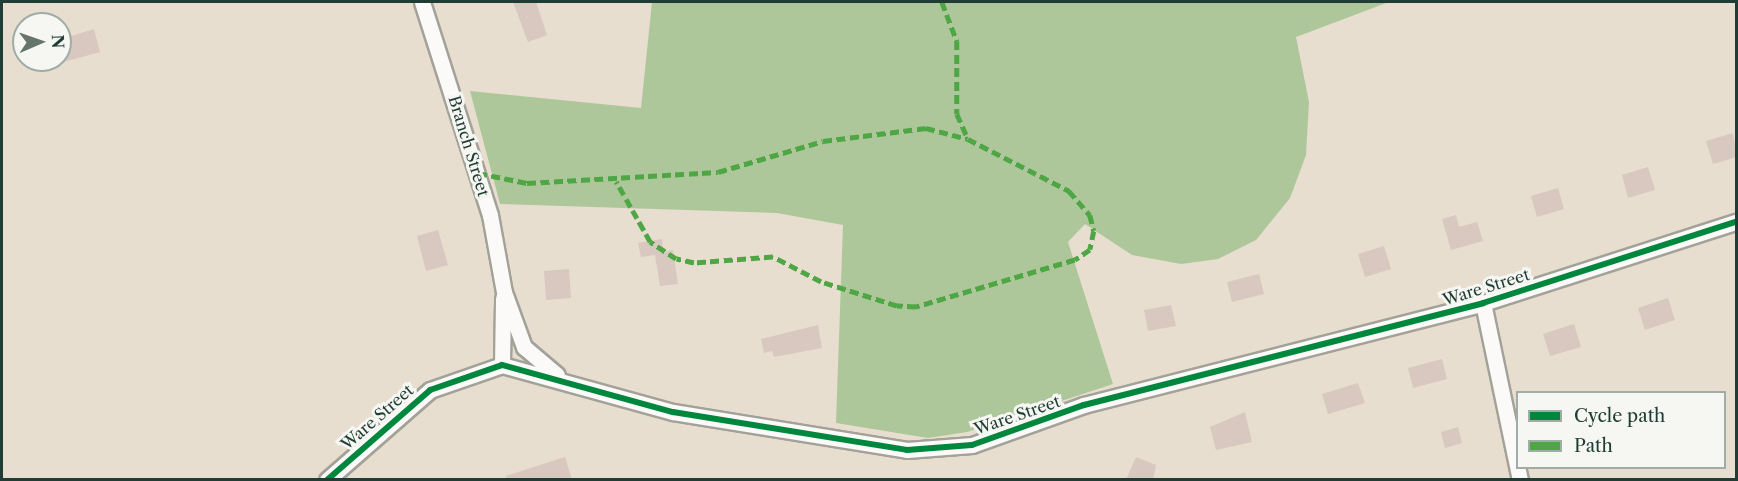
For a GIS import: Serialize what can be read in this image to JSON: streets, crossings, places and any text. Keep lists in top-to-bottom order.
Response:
{
  "streets": {
    "street": ["Branch Street", "Ware Street"]
  },
  "crossings": [
    ["Branch Street", "Ware Street"]
  ],
  "legend": ["Cycle path", "Path"],
  "north": "right"
}
